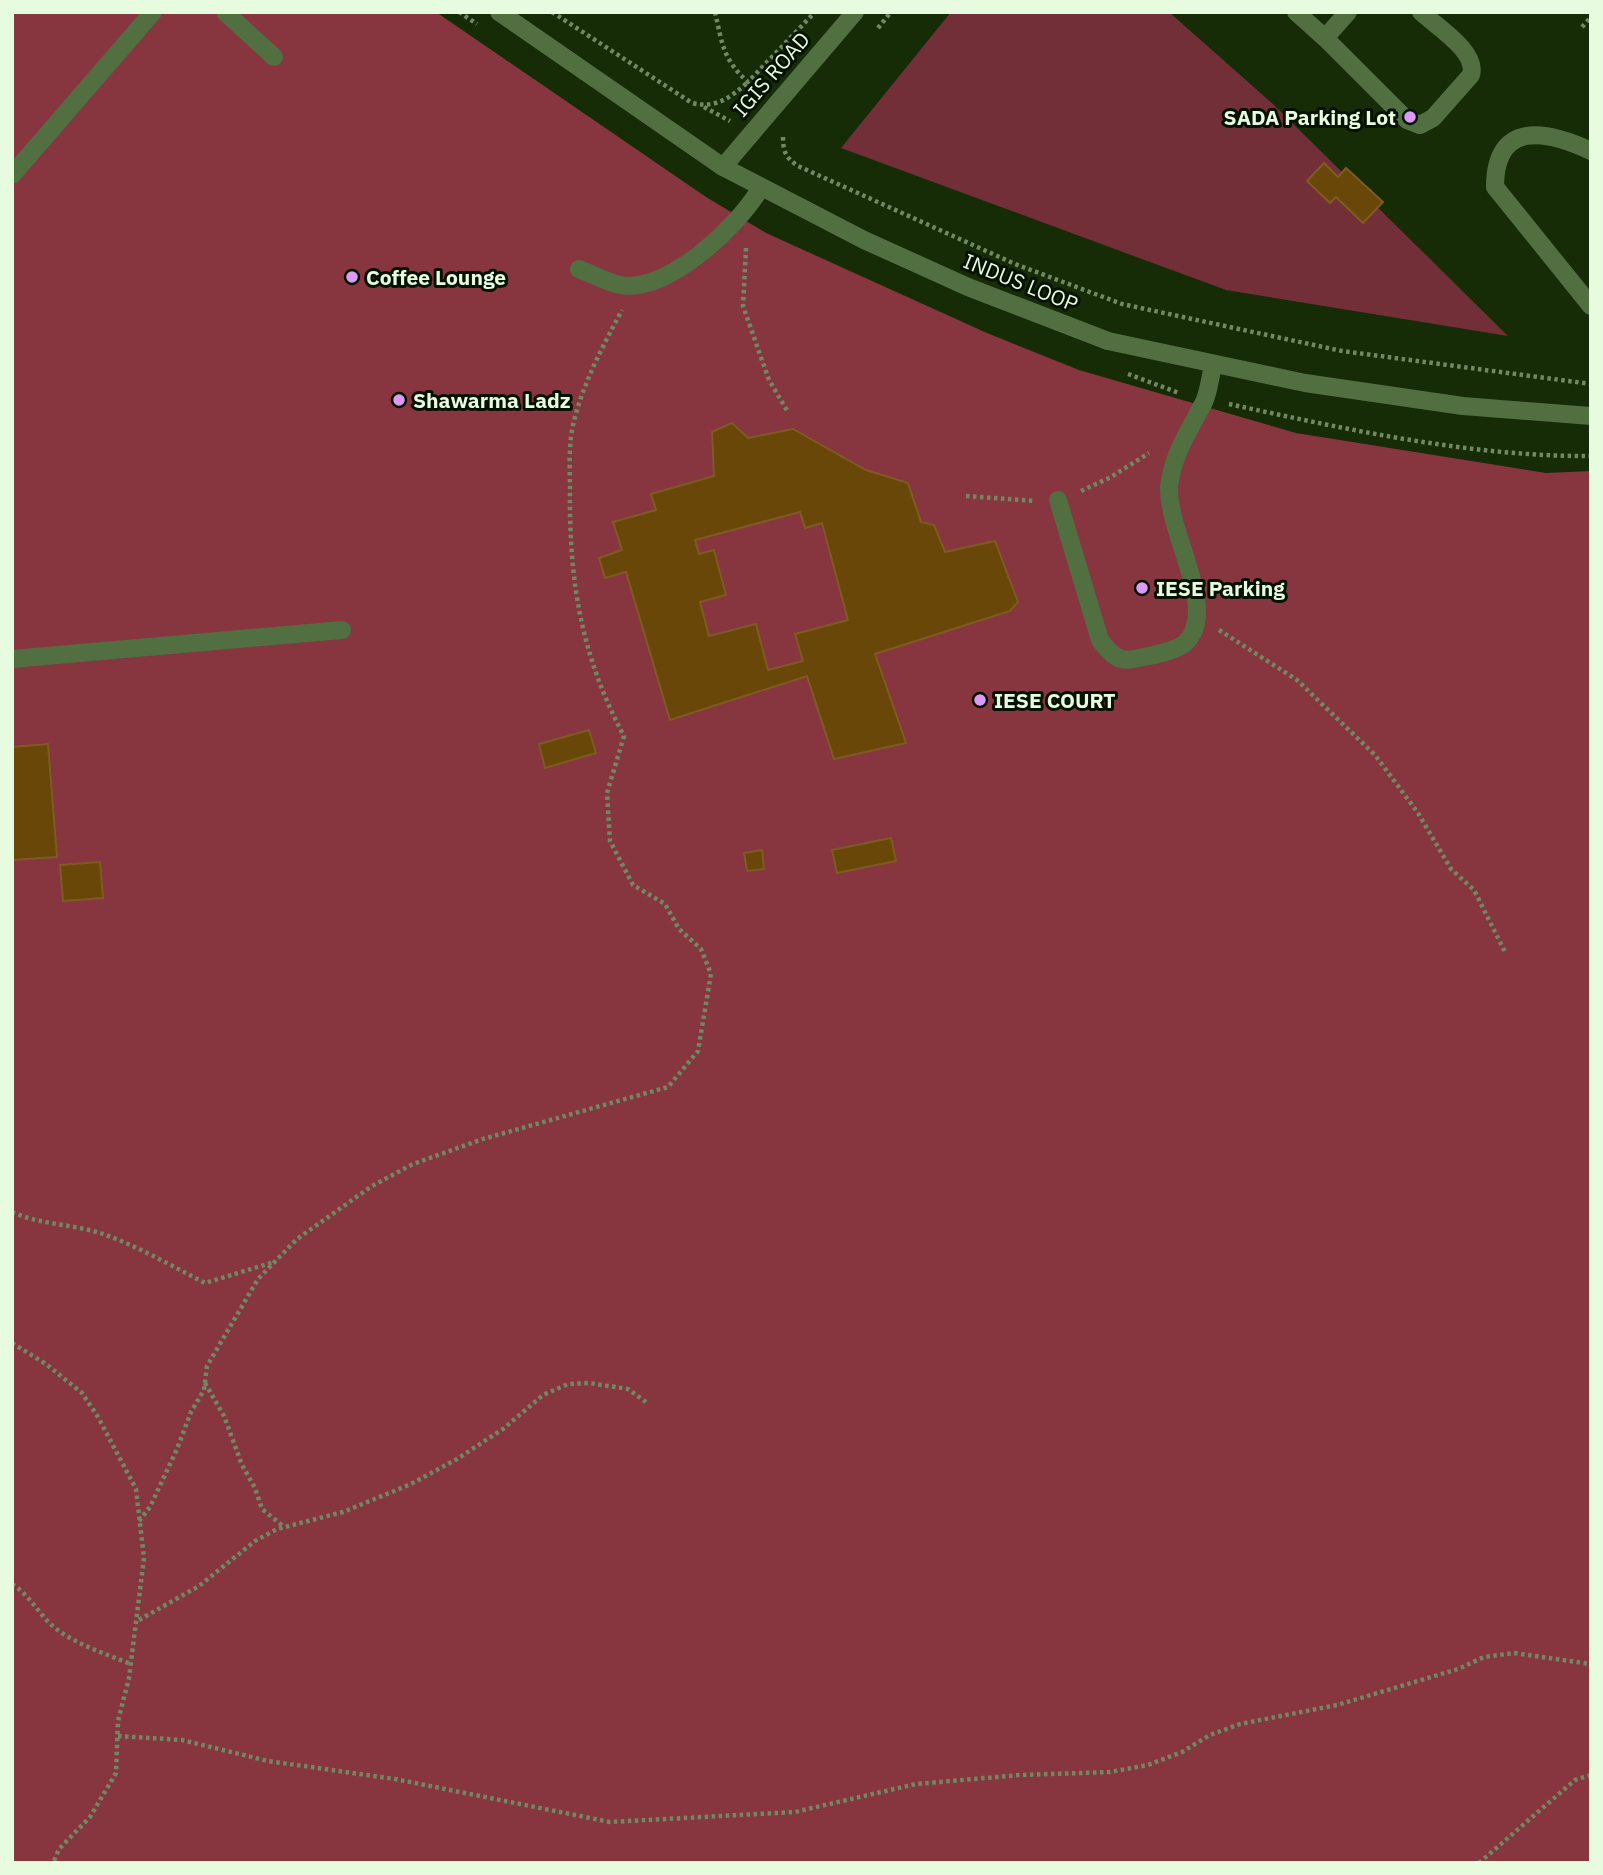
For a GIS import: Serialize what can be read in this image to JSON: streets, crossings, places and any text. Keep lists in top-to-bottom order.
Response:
{
  "streets": {
    "street": ["IGIS ROAD", "INDUS LOOP"]
  },
  "crossings": [
    ["IGIS ROAD", "INDUS LOOP"]
  ],
  "places": [
    "SADA Parking Lot",
    "Coffee Lounge",
    "Shawarma Ladz",
    "IESE Parking",
    "IESE COURT"
  ]
}
